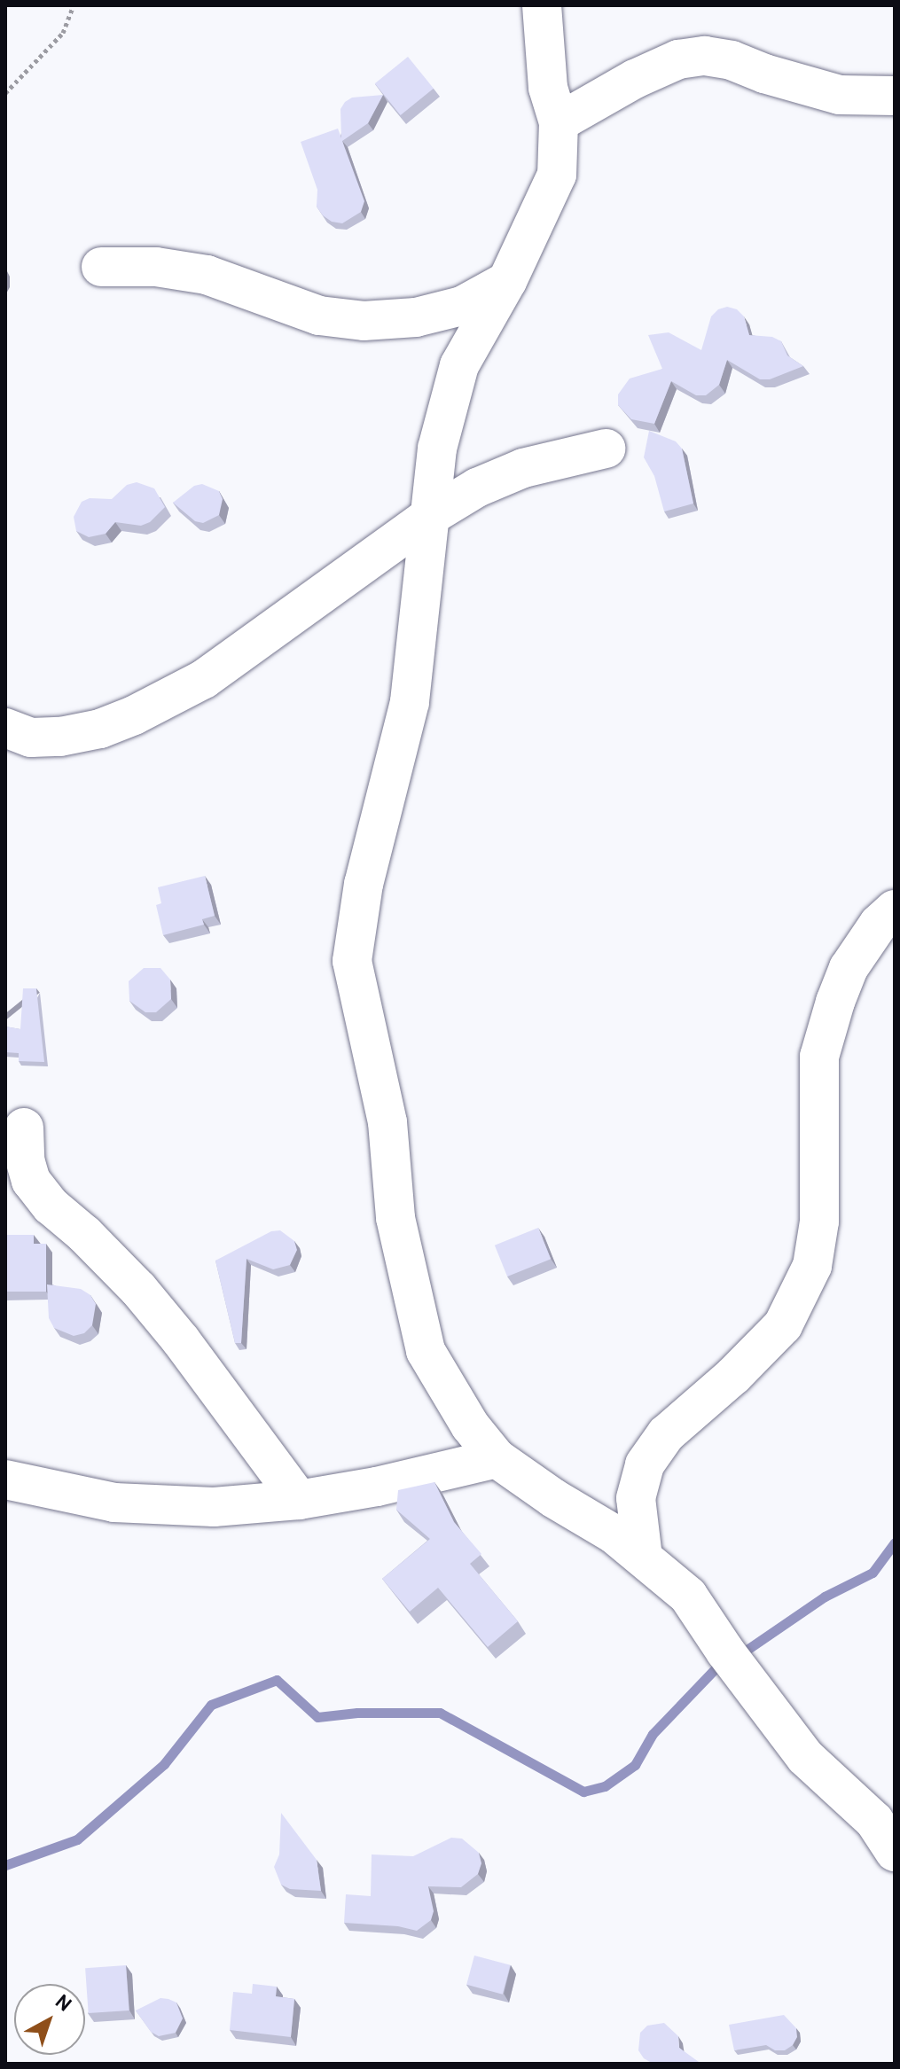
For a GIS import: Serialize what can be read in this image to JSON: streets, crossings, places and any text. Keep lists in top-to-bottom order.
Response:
{
  "north": "top right"
}
